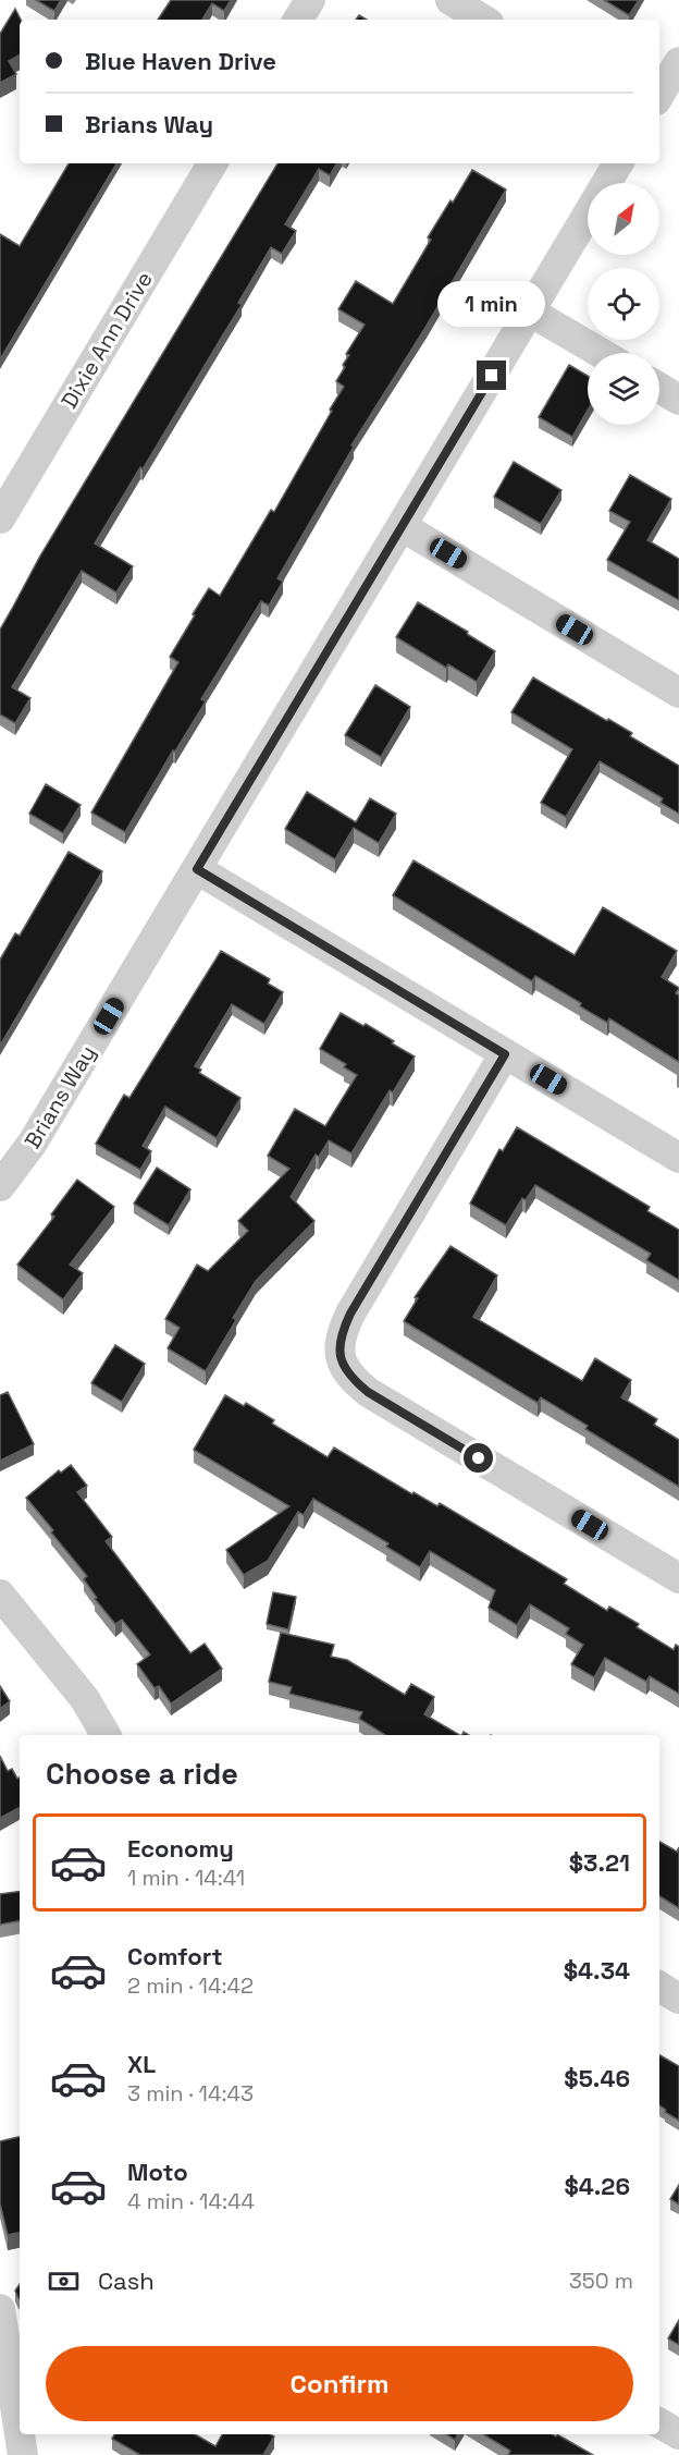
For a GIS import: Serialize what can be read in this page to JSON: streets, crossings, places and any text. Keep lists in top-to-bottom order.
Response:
{
  "streets": {
    "street": ["Dixie Ann Drive", "Brians Way"]
  },
  "north": "top right",
  "page": {
    "banner": ["Blue Haven Drive", "Brians Way"],
    "bubble": "1 min",
    "heading": "Choose a ride",
    "list": [
      {
        "name": "Economy",
        "note": "1 min · 14:41",
        "value": "$3.21"
      },
      {
        "name": "Comfort",
        "note": "2 min · 14:42",
        "value": "$4.34"
      },
      {
        "name": "XL",
        "note": "3 min · 14:43",
        "value": "$5.46"
      },
      {
        "name": "Moto",
        "note": "4 min · 14:44",
        "value": "$4.26"
      }
    ],
    "pay": ["Cash", "350 m"],
    "buttons": "Confirm"
  }
}
